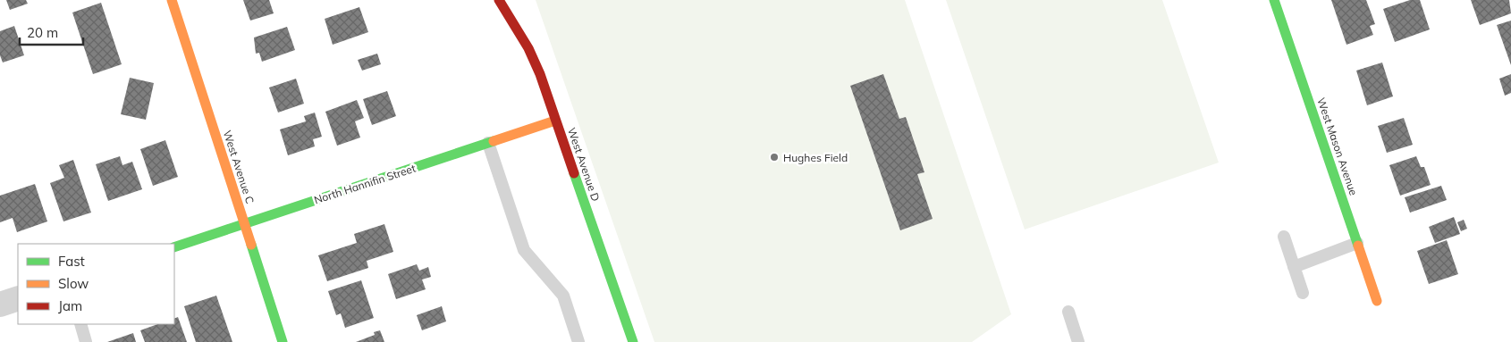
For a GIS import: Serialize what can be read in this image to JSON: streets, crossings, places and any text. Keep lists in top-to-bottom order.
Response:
{
  "streets": {
    "street": [
      "West Mason Avenue",
      "West Avenue D",
      "West Avenue C",
      "North Hannifin Street"
    ]
  },
  "crossings": [
    ["West Avenue D", "North Hannifin Street"],
    ["West Avenue C", "North Hannifin Street"]
  ],
  "places": ["Hughes Field"],
  "legend": ["Fast", "Slow", "Jam"],
  "scale_bar": "20 m"
}
